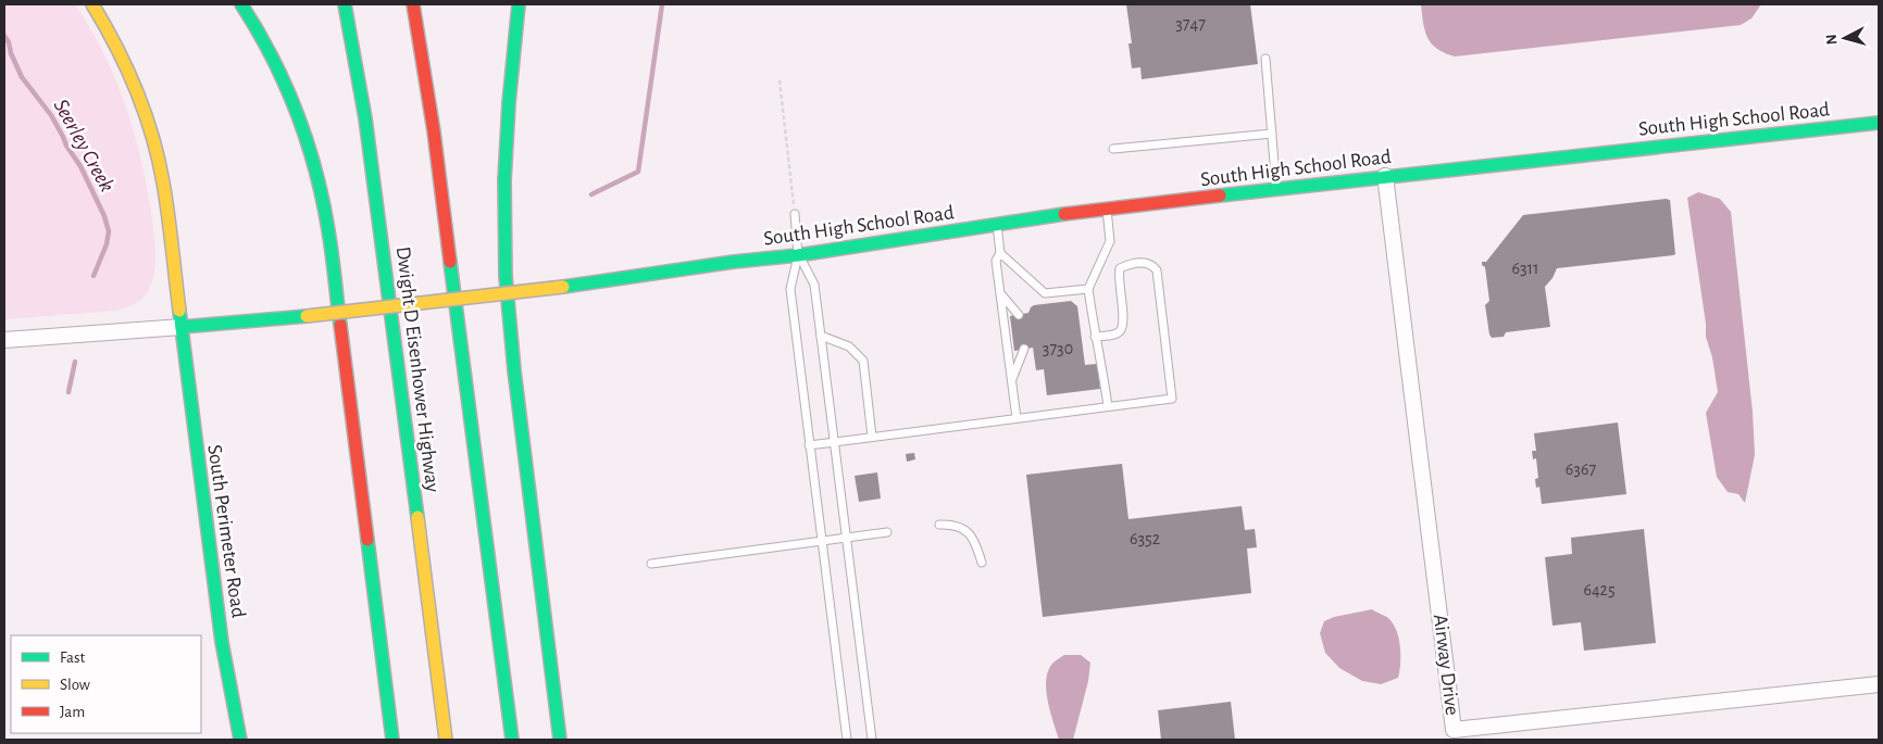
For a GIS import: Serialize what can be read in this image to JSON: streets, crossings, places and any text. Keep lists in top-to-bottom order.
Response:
{
  "streets": {
    "main road": ["South High School Road", "Dwight D Eisenhower Highway", "South Perimeter Road"],
    "street": ["Airway Drive"]
  },
  "crossings": [
    ["South High School Road", "South Perimeter Road"],
    ["South High School Road", "Airway Drive"]
  ],
  "water": ["Seerley Creek"],
  "house_numbers": [
    "3747",
    "6311",
    "3730",
    "6367",
    "6352",
    "6425"
  ],
  "legend": ["Fast", "Slow", "Jam"],
  "north": "left"
}
